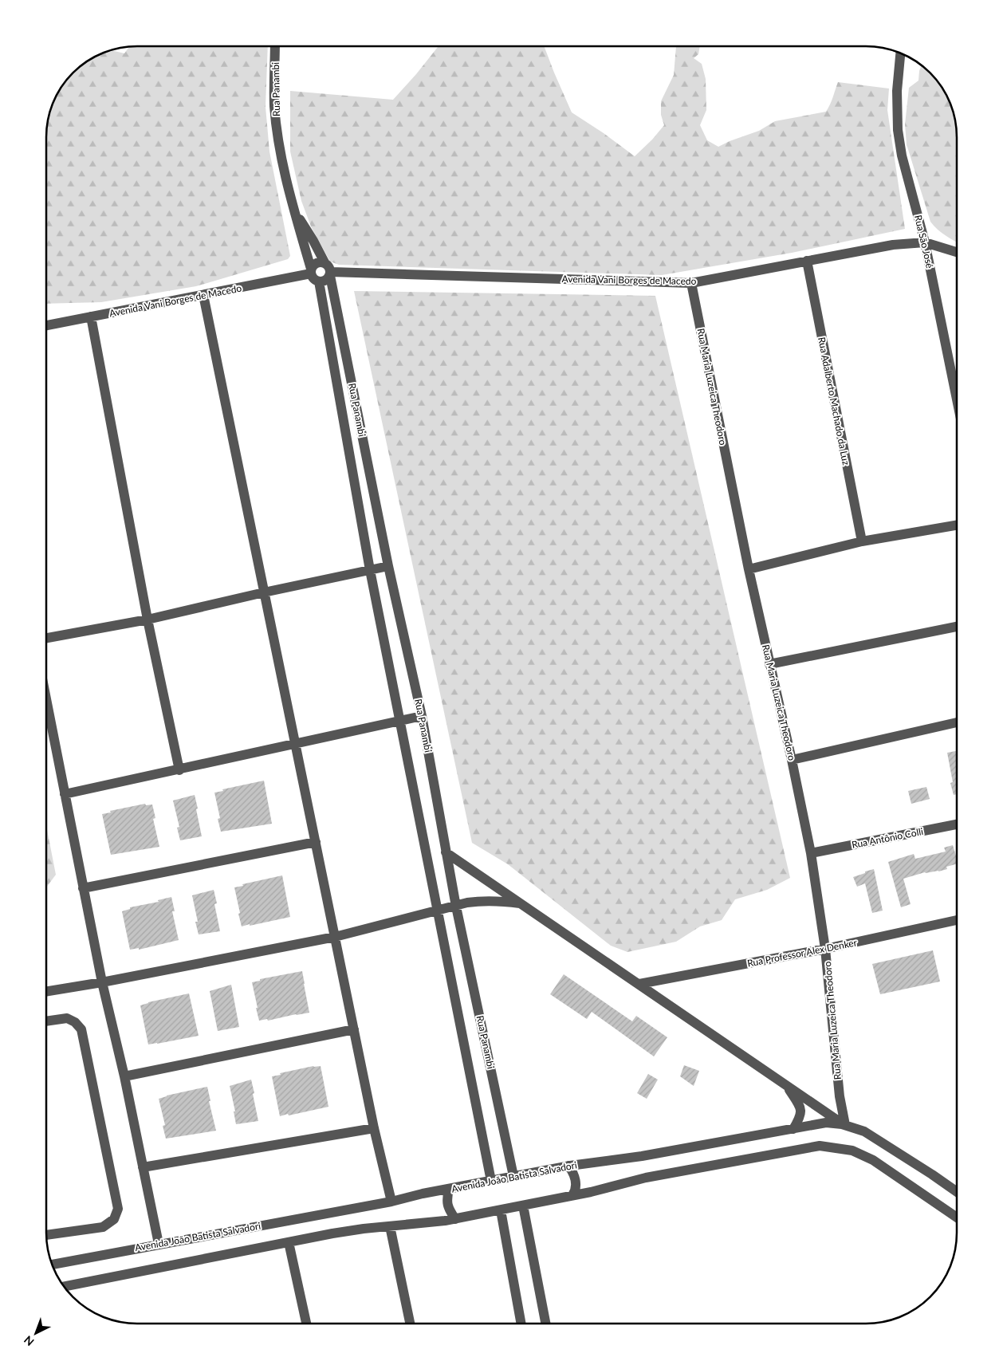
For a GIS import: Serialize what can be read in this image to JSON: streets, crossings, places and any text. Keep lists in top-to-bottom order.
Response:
{
  "streets": {
    "street": [
      "Rua Panambi",
      "Rua São José",
      "Avenida Vani Borges de Macedo",
      "Rua Maria Luzeica Theodoro",
      "Rua Adalberto Machado da Luz",
      "Rua Antônio Colli",
      "Rua Professor Alex Denker",
      "Avenida João Batista Salvadori"
    ]
  },
  "crossings": [
    ["Rua Panambi", "Avenida Vani Borges de Macedo"],
    ["Rua Panambi", "Avenida João Batista Salvadori"],
    ["Rua São José", "Avenida Vani Borges de Macedo"],
    ["Avenida Vani Borges de Macedo", "Rua Maria Luzeica Theodoro"],
    ["Avenida Vani Borges de Macedo", "Rua Adalberto Machado da Luz"],
    ["Rua Maria Luzeica Theodoro", "Rua Antônio Colli"],
    ["Rua Maria Luzeica Theodoro", "Rua Professor Alex Denker"],
    ["Rua Maria Luzeica Theodoro", "Avenida João Batista Salvadori"]
  ],
  "north": "bottom left"
}
